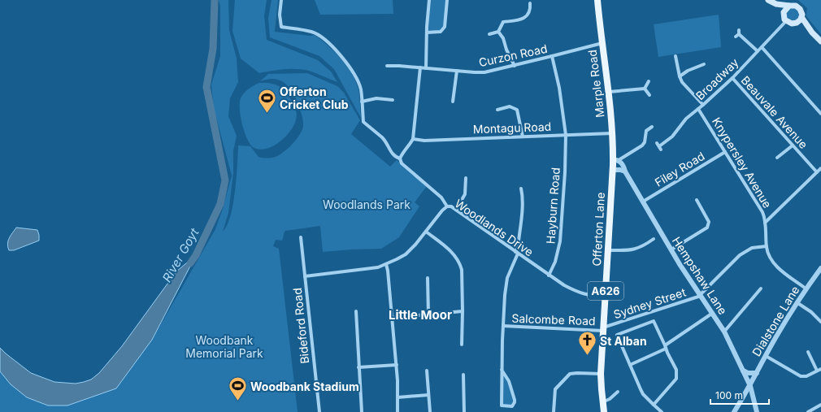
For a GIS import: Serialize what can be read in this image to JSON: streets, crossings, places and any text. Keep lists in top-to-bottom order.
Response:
{
  "streets": {
    "main road": ["Marple Road", "Offerton Lane", "A626"],
    "street": [
      "Curzon Road",
      "Broadway",
      "Beauvale Avenue",
      "Montagu Road",
      "Knypersley Avenue",
      "Filey Road",
      "Hayburn Road",
      "Woodlands Drive",
      "Hempshaw Lane",
      "Sydney Street",
      "Salcombe Road",
      "Dialstone Lane",
      "Bideford Road"
    ]
  },
  "crossings": [
    ["Curzon Road", "Marple Road"],
    ["Curzon Road", "Hayburn Road"],
    ["Broadway", "Beauvale Avenue"],
    ["Broadway", "Knypersley Avenue"],
    ["Marple Road", "Montagu Road"],
    ["Marple Road", "Offerton Lane"],
    ["Marple Road", "Hempshaw Lane"],
    ["Montagu Road", "Hayburn Road"],
    ["Knypersley Avenue", "Filey Road"],
    ["Knypersley Avenue", "Dialstone Lane"],
    ["Filey Road", "Hempshaw Lane"],
    ["Hayburn Road", "Woodlands Drive"],
    ["Woodlands Drive", "Offerton Lane"],
    ["Offerton Lane", "Hempshaw Lane"],
    ["Offerton Lane", "Sydney Street"],
    ["Offerton Lane", "Salcombe Road"],
    ["Hempshaw Lane", "Sydney Street"],
    ["Hempshaw Lane", "Dialstone Lane"],
    ["Sydney Street", "Salcombe Road"]
  ],
  "districts": ["Little Moor"],
  "water": ["River Goyt"],
  "parks": ["Woodlands Park", "Woodbank Memorial Park"],
  "places": {
    "sports": ["Offerton Cricket Club", "Woodbank Stadium"],
    "church": ["St Alban"]
  },
  "scale_bar": "100 m"
}
